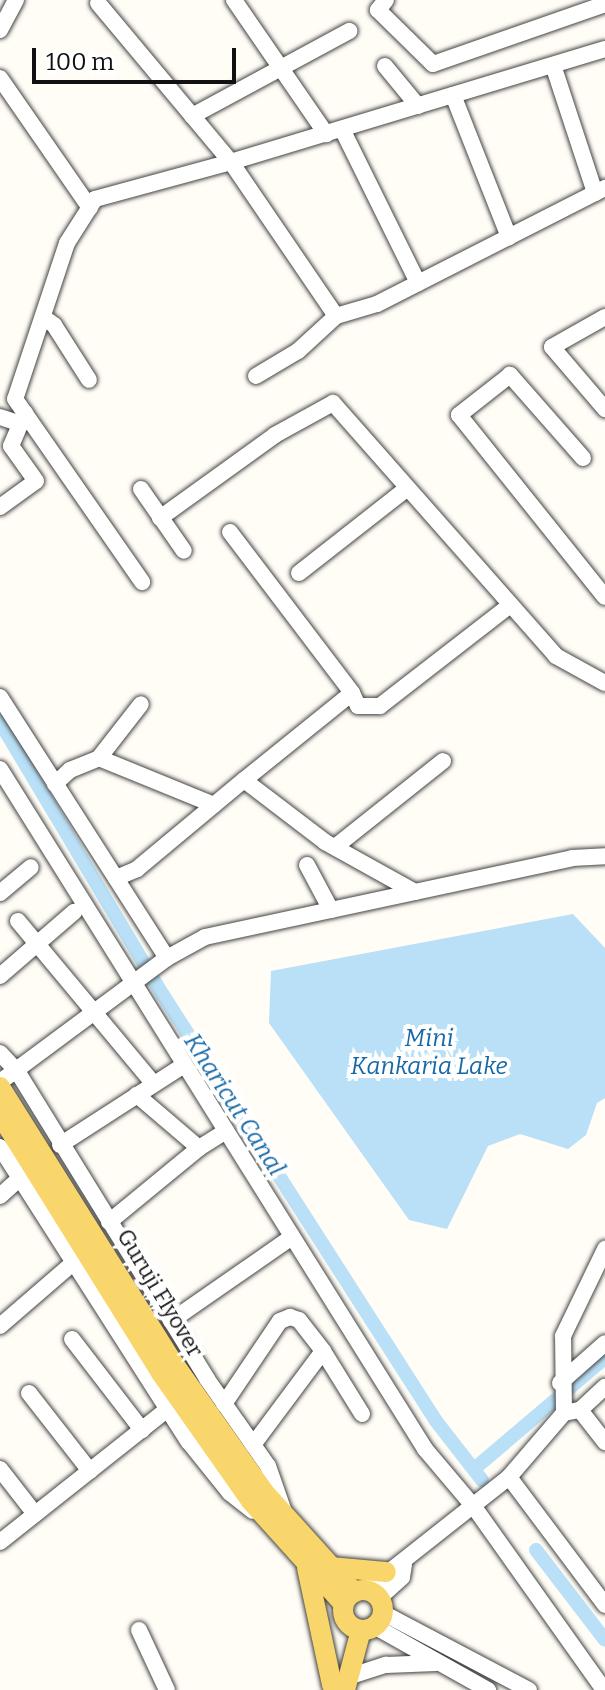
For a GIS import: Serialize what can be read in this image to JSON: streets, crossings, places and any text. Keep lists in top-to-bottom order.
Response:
{
  "streets": {
    "main road": ["Guruji Flyover"]
  },
  "water": ["Mini Kankaria Lake", "Kharicut Canal"],
  "scale_bar": "100 m"
}
